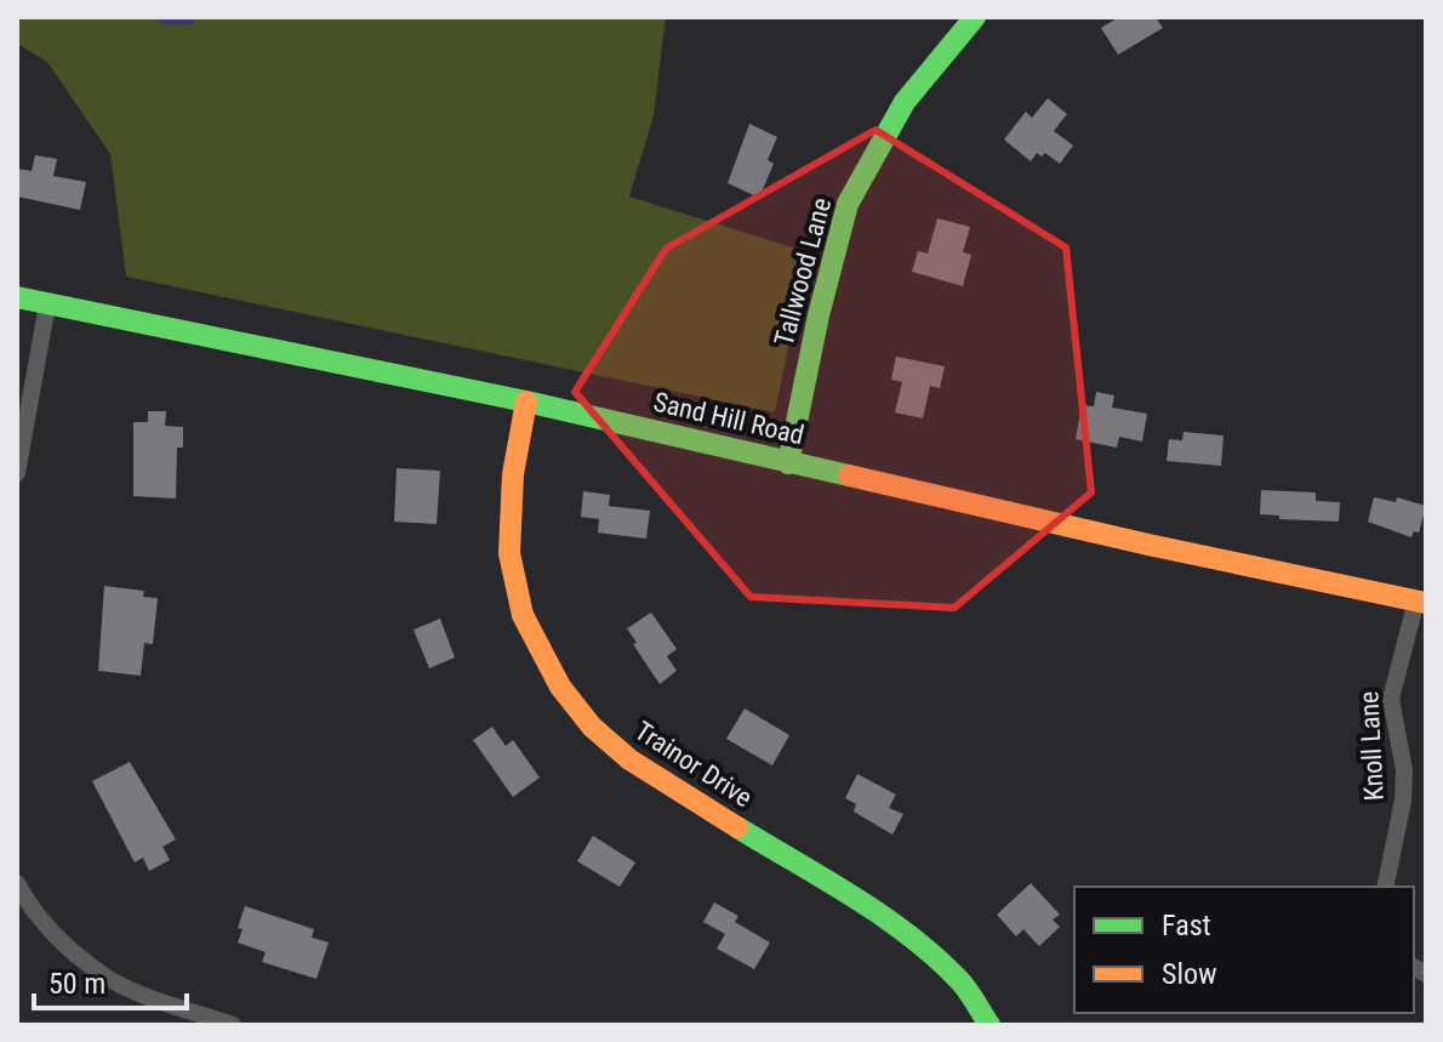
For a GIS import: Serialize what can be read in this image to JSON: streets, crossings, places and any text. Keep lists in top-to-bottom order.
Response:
{
  "streets": {
    "street": [
      "Tallwood Lane",
      "Sand Hill Road",
      "Knoll Lane",
      "Trainor Drive"
    ]
  },
  "crossings": [
    ["Tallwood Lane", "Sand Hill Road"],
    ["Sand Hill Road", "Knoll Lane"],
    ["Sand Hill Road", "Trainor Drive"]
  ],
  "legend": ["Fast", "Slow"],
  "scale_bar": "50 m"
}
